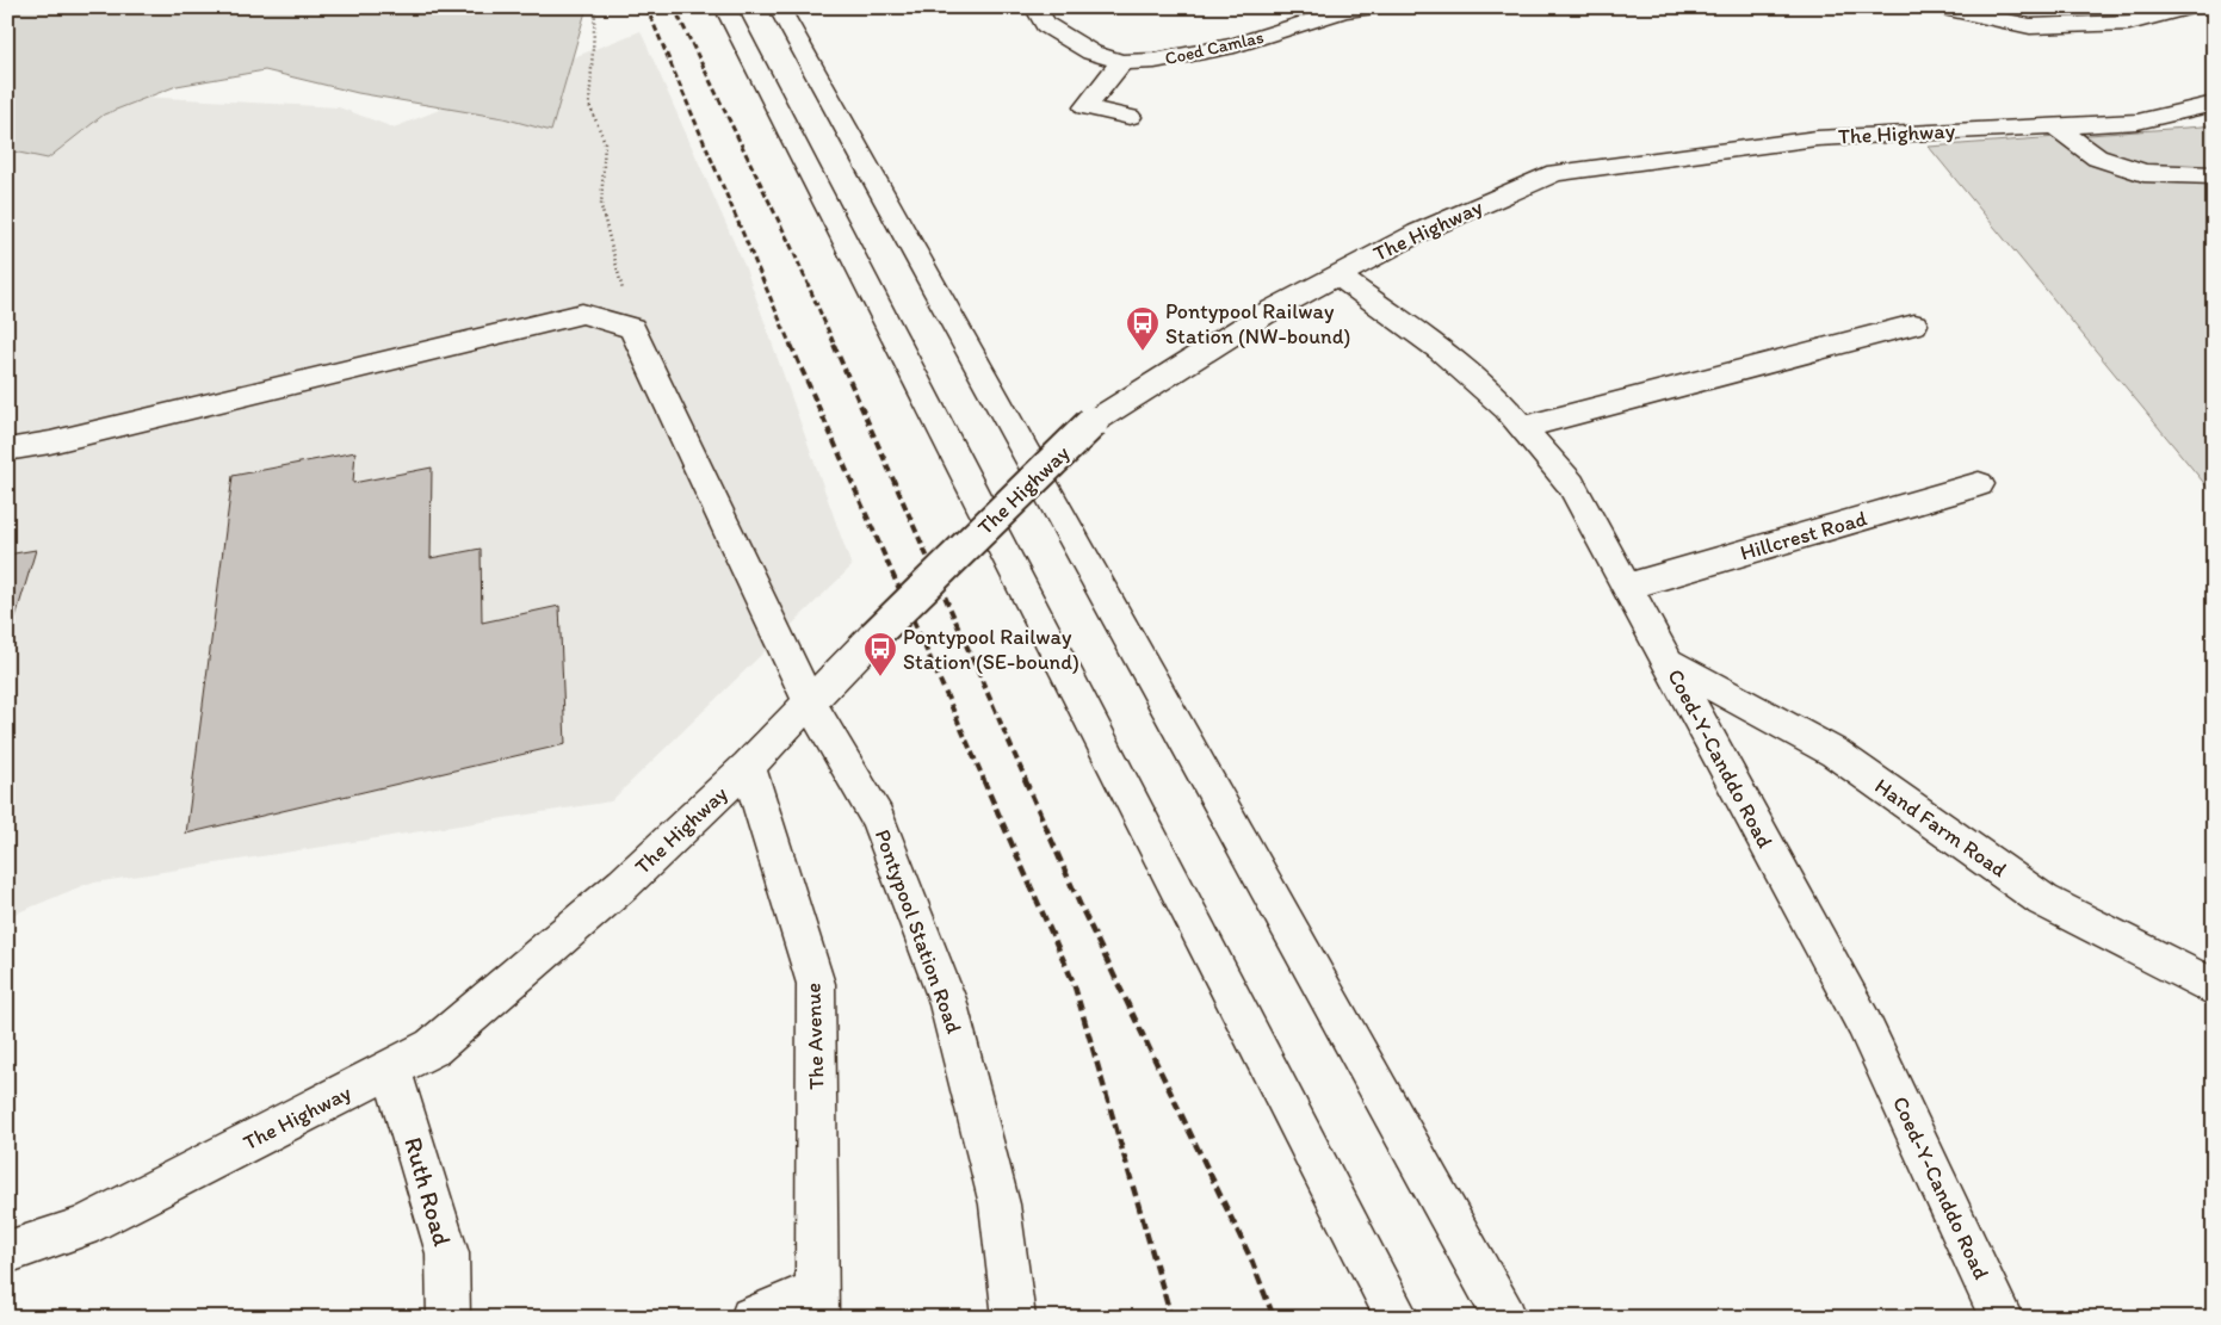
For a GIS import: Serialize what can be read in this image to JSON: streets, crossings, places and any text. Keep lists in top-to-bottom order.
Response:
{
  "streets": {
    "main road": [
      "Coed Camlas",
      "The Highway",
      "Hillcrest Road",
      "Coed-Y-Canddo Road",
      "Hand Farm Road",
      "Pontypool Station Road",
      "The Avenue",
      "Ruth Road"
    ]
  },
  "crossings": [
    ["The Highway", "Coed-Y-Canddo Road"],
    ["The Highway", "Pontypool Station Road"],
    ["The Highway", "The Avenue"],
    ["The Highway", "Ruth Road"],
    ["Hillcrest Road", "Coed-Y-Canddo Road"],
    ["Coed-Y-Canddo Road", "Hand Farm Road"]
  ],
  "places": {
    "bus stop": ["Pontypool Railway Station (NW-bound)", "Pontypool Railway Station (SE-bound)"]
  }
}
